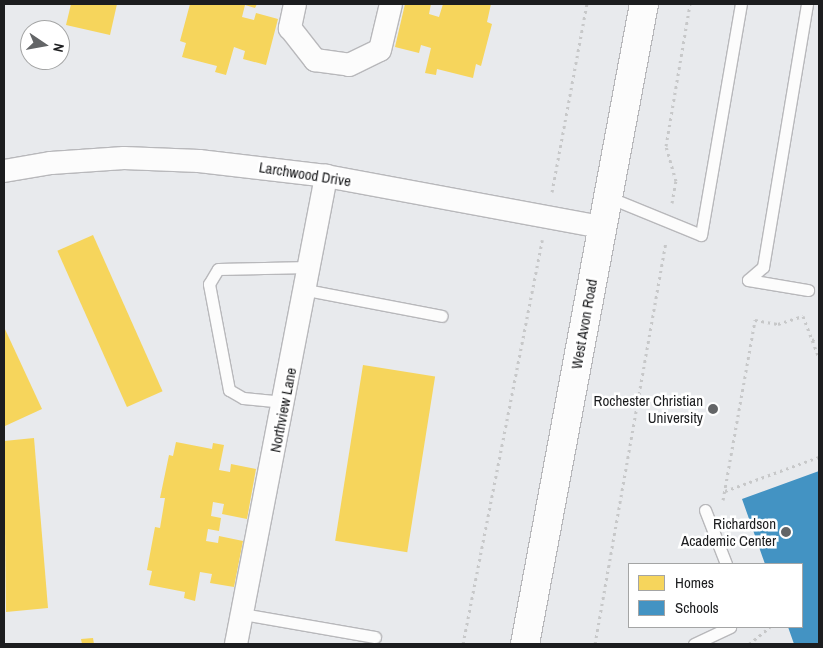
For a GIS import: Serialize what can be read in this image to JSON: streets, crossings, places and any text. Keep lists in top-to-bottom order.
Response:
{
  "streets": {
    "main road": ["West Avon Road"],
    "street": ["Larchwood Drive", "Northview Lane"]
  },
  "crossings": [
    ["Larchwood Drive", "West Avon Road"],
    ["Larchwood Drive", "Northview Lane"]
  ],
  "places": ["Rochester Christian University", "Richardson Academic Center"],
  "legend": ["Homes", "Schools"],
  "north": "right"
}
